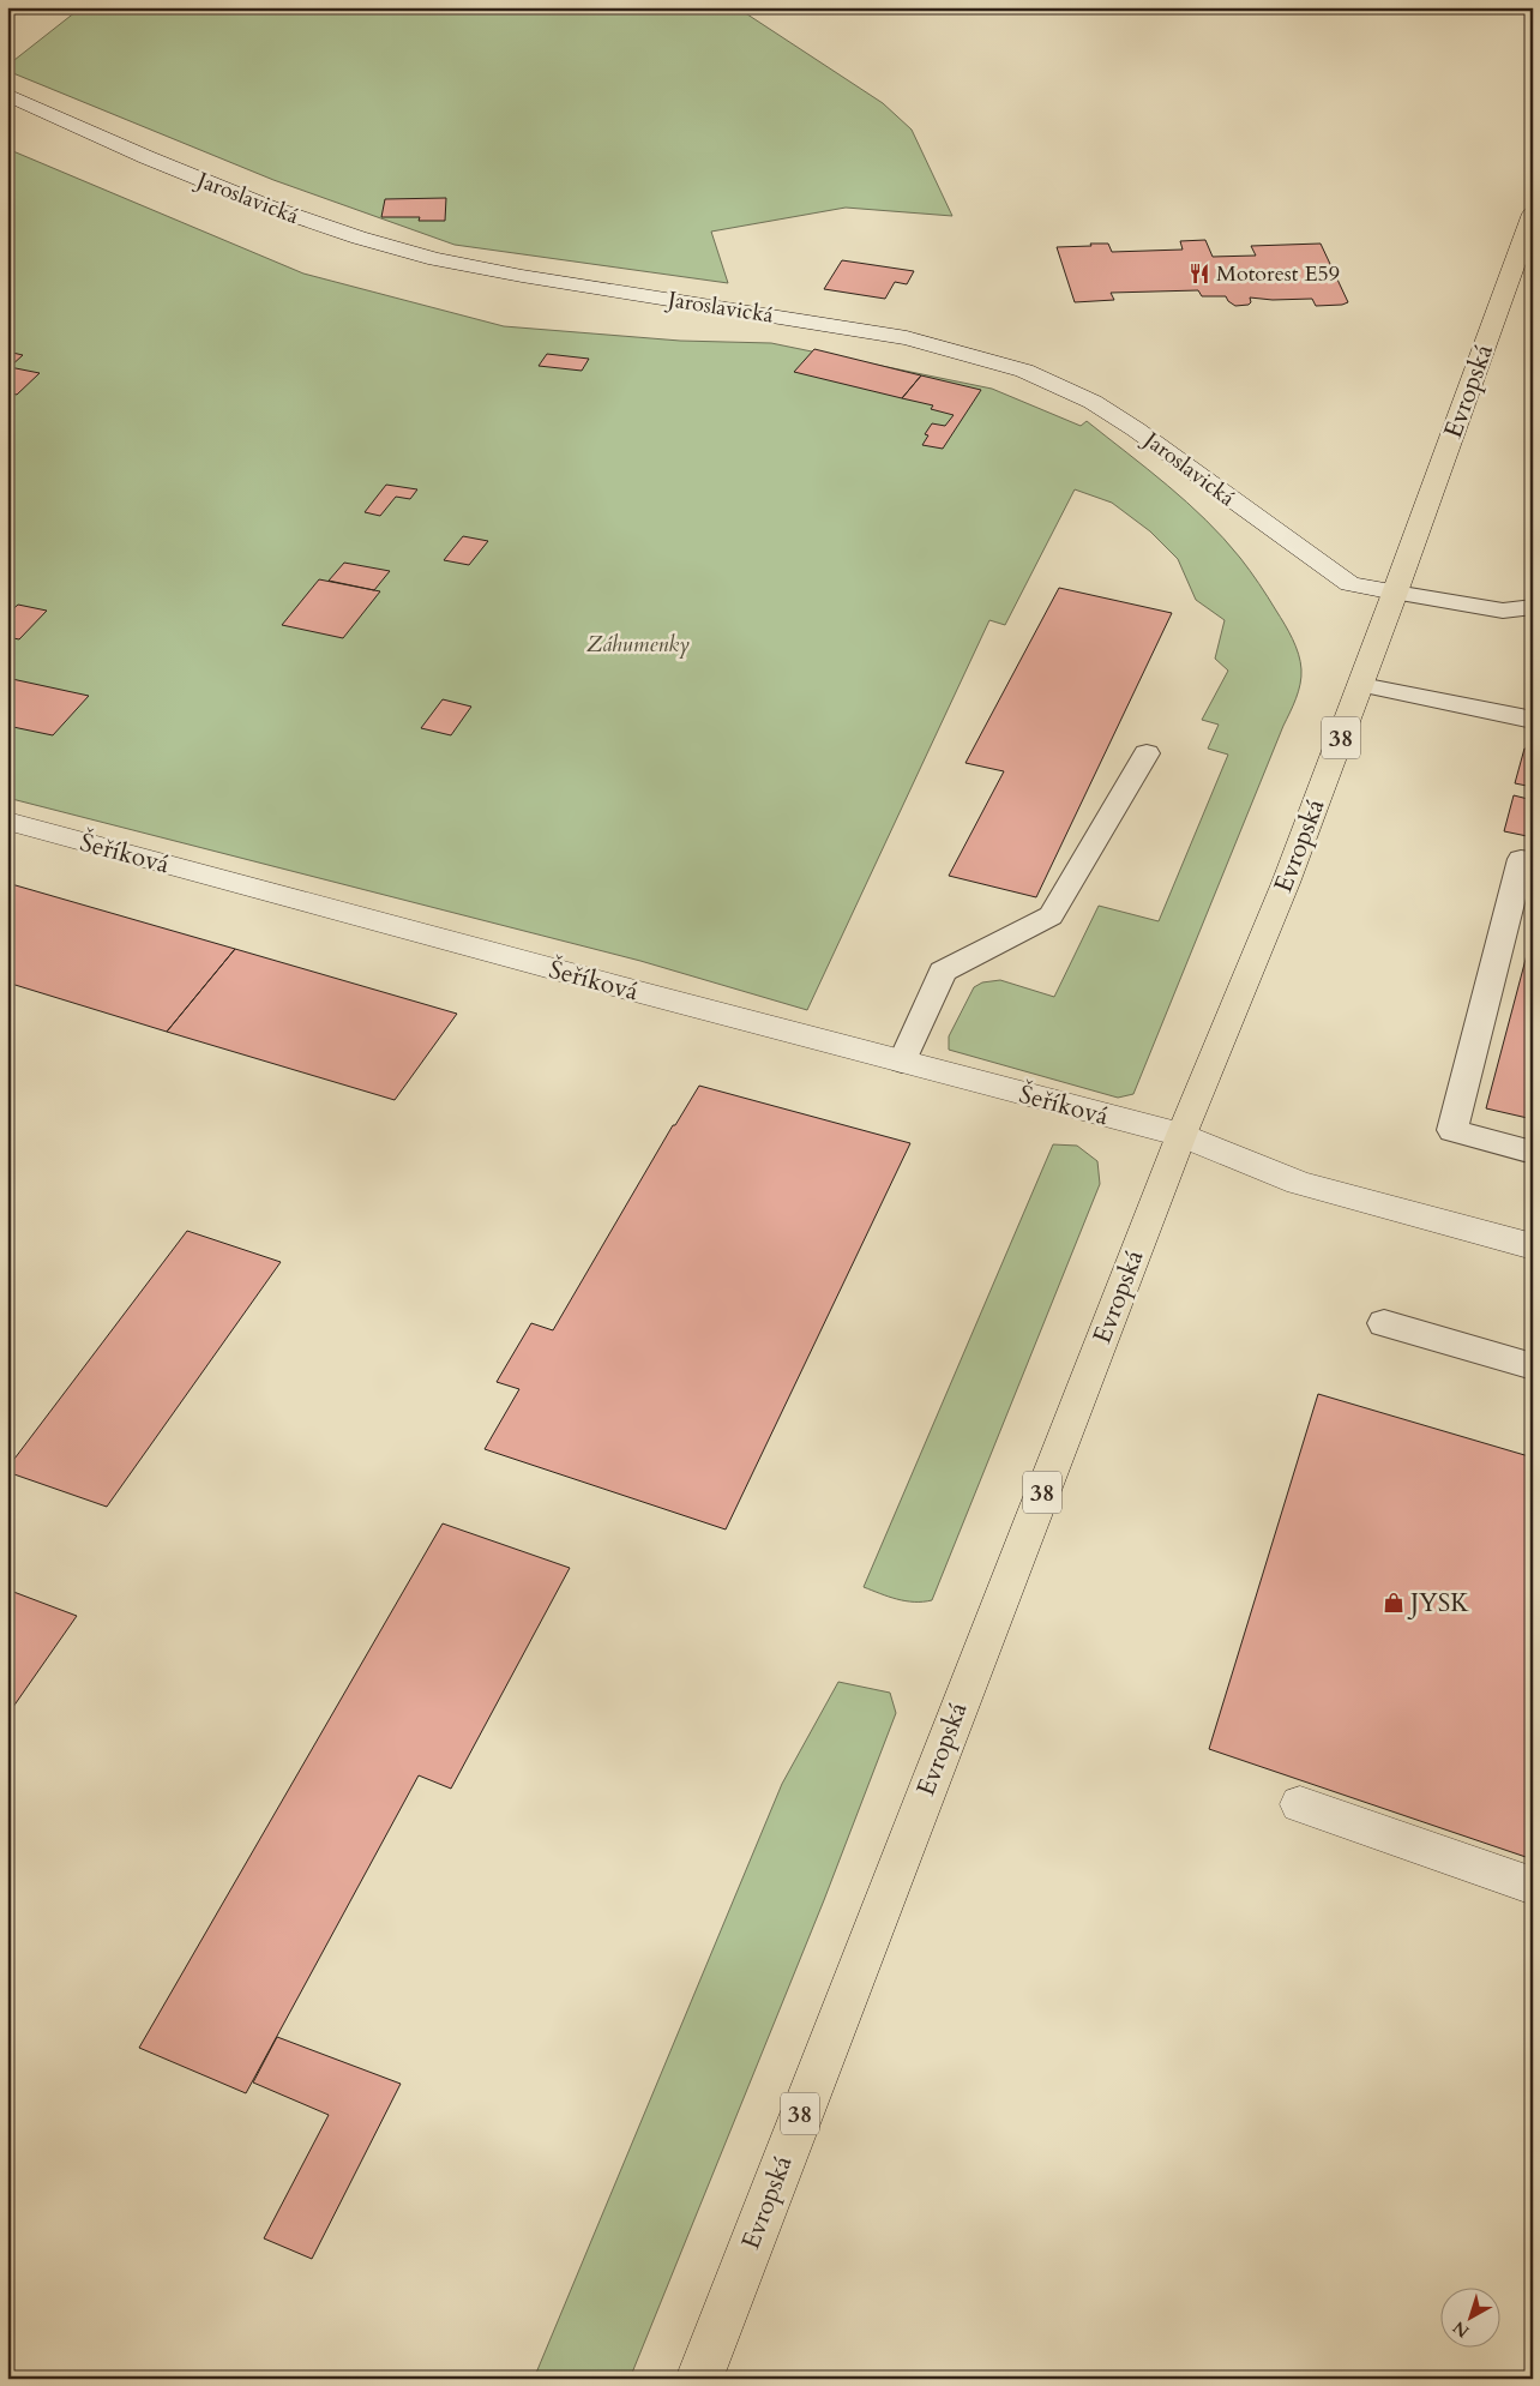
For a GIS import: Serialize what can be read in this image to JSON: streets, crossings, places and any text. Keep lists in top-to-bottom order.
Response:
{
  "streets": {
    "main road": ["Evropská", "38"],
    "street": ["Jaroslavická", "Šeříková"]
  },
  "crossings": [
    ["Jaroslavická", "Evropská"],
    ["Evropská", "Šeříková"]
  ],
  "parks": ["Záhumenky"],
  "places": {
    "restaurant": ["Motorest E59"],
    "shop": ["JYSK"]
  },
  "north": "bottom left"
}
